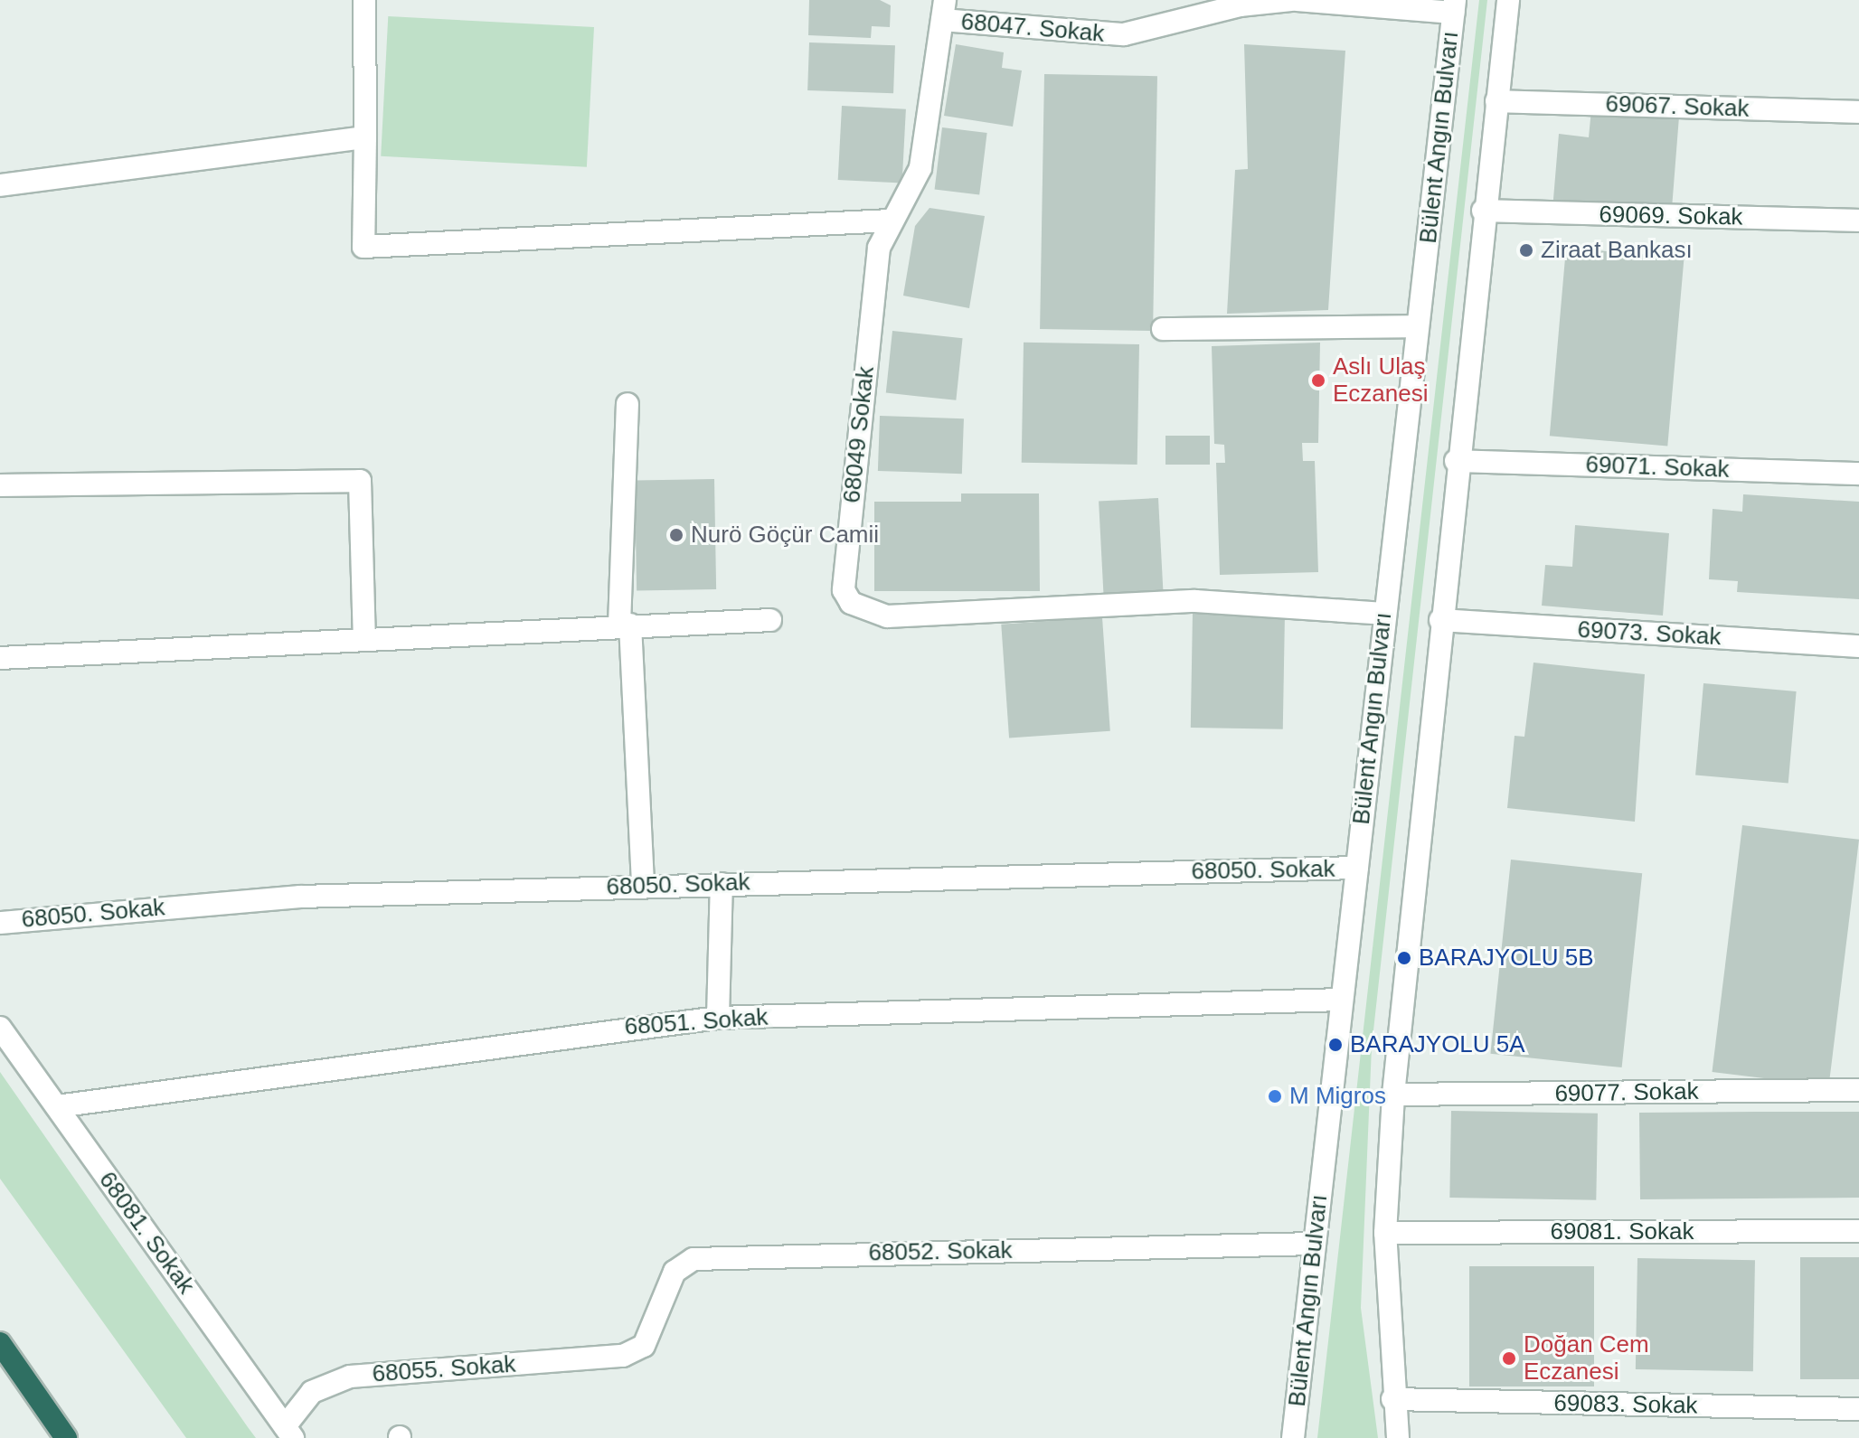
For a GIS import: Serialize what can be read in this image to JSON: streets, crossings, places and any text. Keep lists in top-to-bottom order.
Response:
{
  "streets": {
    "street": [
      "68047. Sokak",
      "69067. Sokak",
      "Bülent Angın Bulvarı",
      "69069. Sokak",
      "68049 Sokak",
      "69071. Sokak",
      "69073. Sokak",
      "68050. Sokak",
      "68051. Sokak",
      "69077. Sokak",
      "69081. Sokak",
      "68081. Sokak",
      "68052. Sokak",
      "68055. Sokak",
      "69083. Sokak"
    ]
  },
  "crossings": [
    ["68047. Sokak", "Bülent Angın Bulvarı"],
    ["68047. Sokak", "68049 Sokak"],
    ["Bülent Angın Bulvarı", "68049 Sokak"],
    ["Bülent Angın Bulvarı", "68050. Sokak"],
    ["Bülent Angın Bulvarı", "68051. Sokak"],
    ["Bülent Angın Bulvarı", "68052. Sokak"],
    ["68051. Sokak", "68081. Sokak"],
    ["68081. Sokak", "68055. Sokak"],
    ["68052. Sokak", "68055. Sokak"]
  ],
  "places": [
    "Ziraat Bankası",
    "Aslı Ulaş Eczanesi",
    "Nurö Göçür Camii",
    "BARAJYOLU 5B",
    "BARAJYOLU 5A",
    "M Migros",
    "Doğan Cem Eczanesi"
  ]
}
